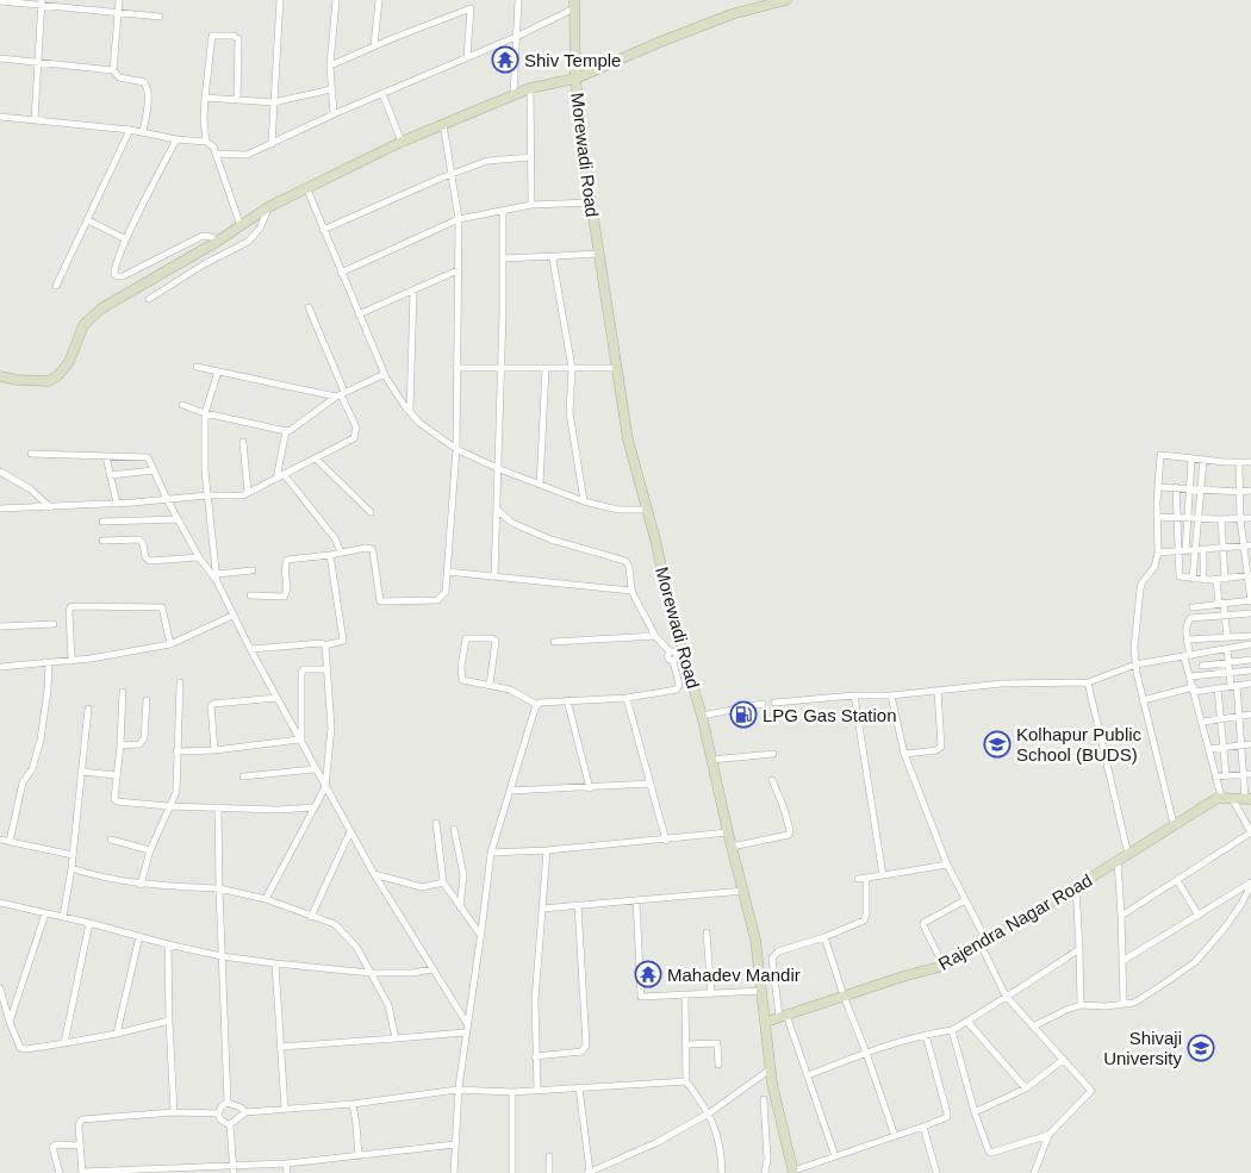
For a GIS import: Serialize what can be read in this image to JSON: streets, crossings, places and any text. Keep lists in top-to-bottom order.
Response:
{
  "streets": {
    "street": ["Morewadi Road", "Rajendra Nagar Road"]
  },
  "crossings": [
    ["Morewadi Road", "Rajendra Nagar Road"]
  ],
  "places": {
    "temple": ["Shiv Temple", "Mahadev Mandir"],
    "fuel station": ["LPG Gas Station"],
    "school or university": ["Kolhapur Public School (BUDS)", "Shivaji University"]
  }
}
